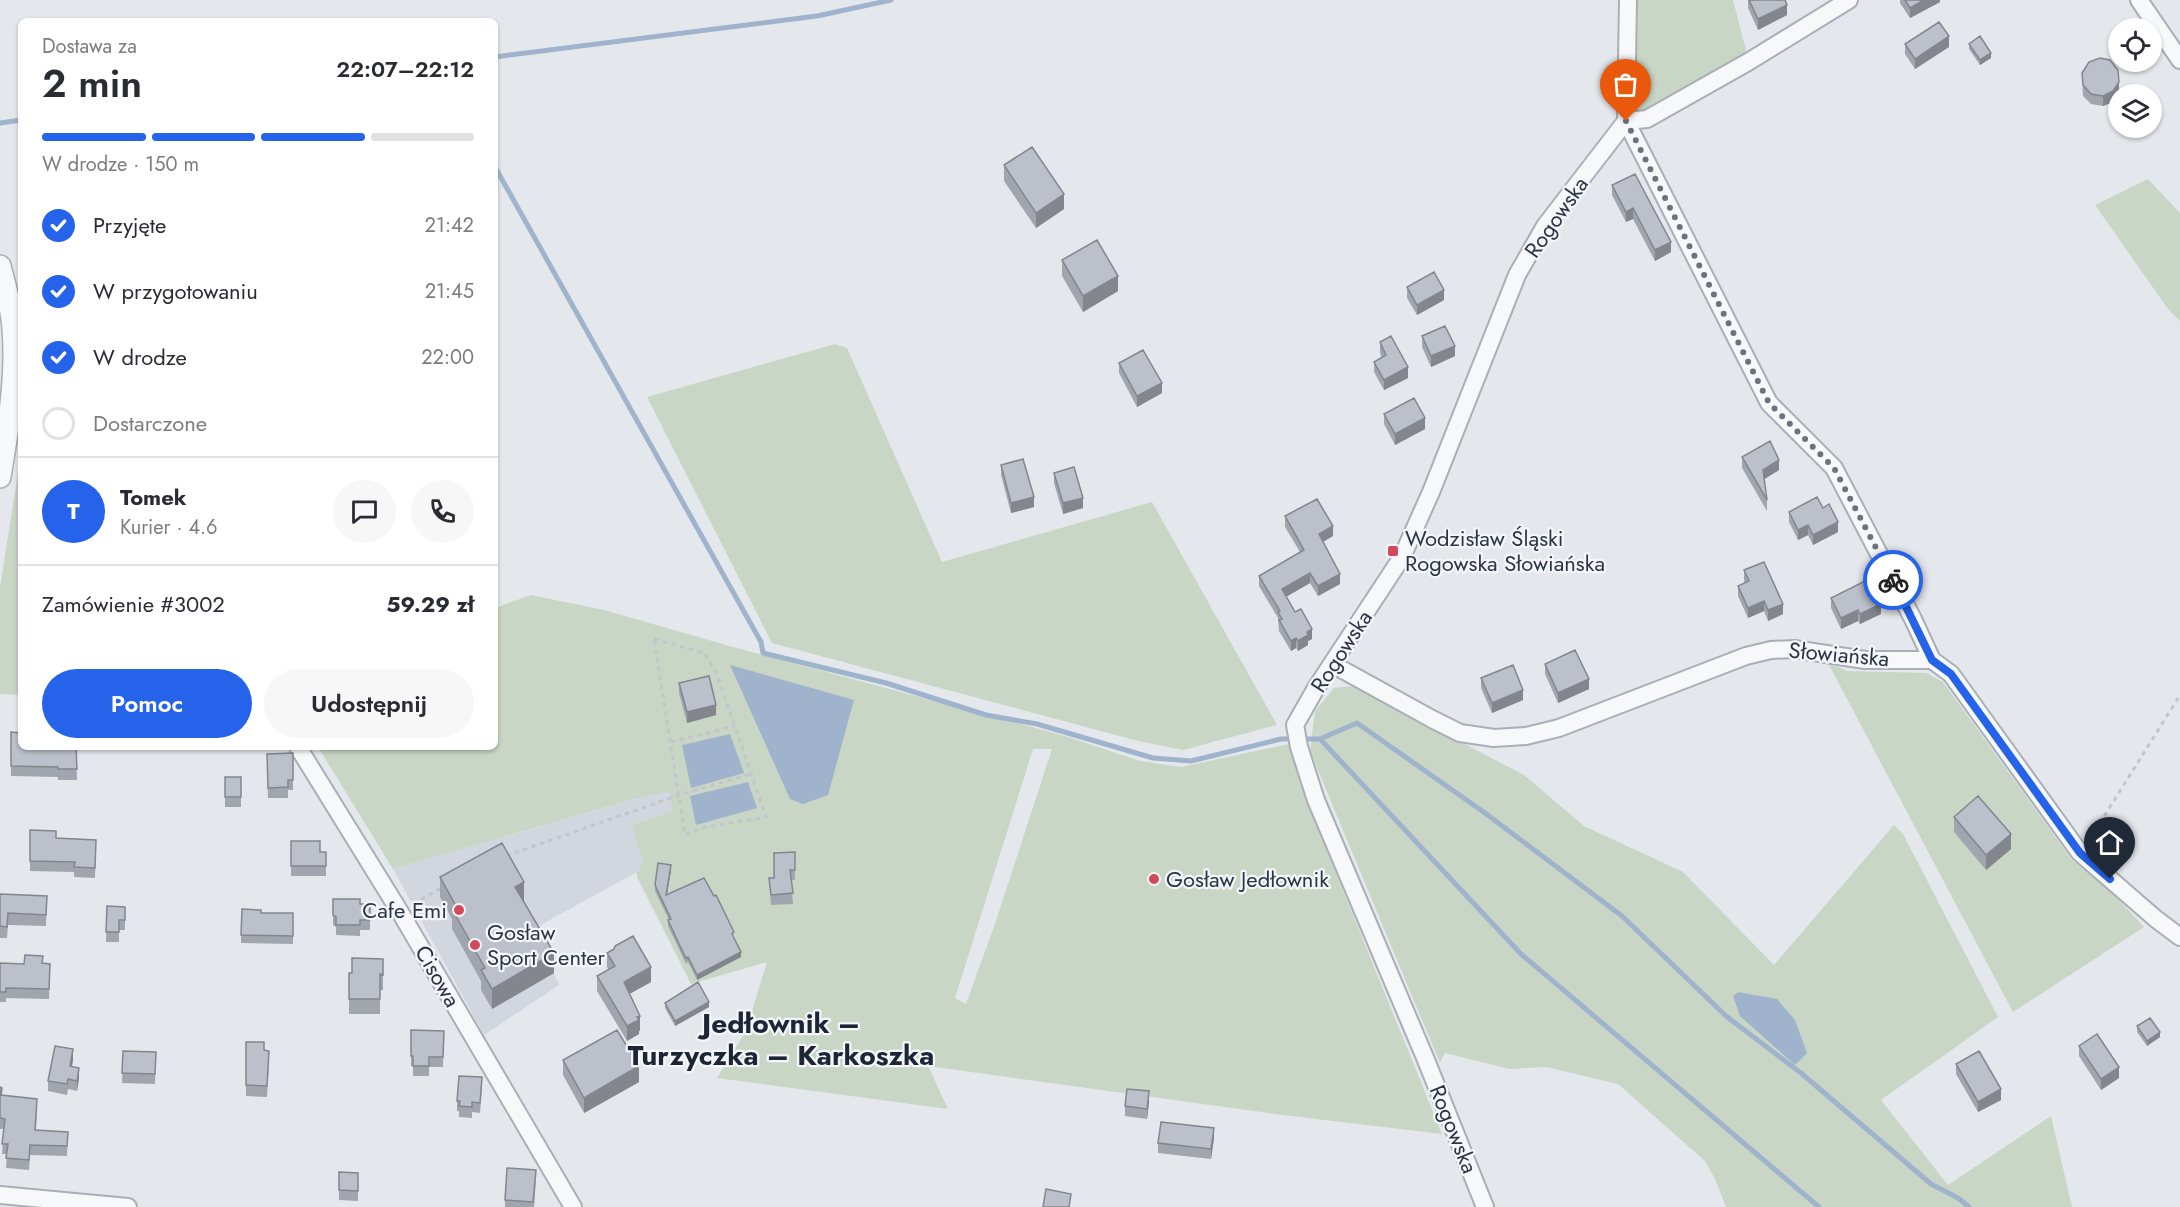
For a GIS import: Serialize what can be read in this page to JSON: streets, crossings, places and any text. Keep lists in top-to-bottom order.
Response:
{
  "streets": {
    "street": ["Rogowska", "Słowiańska", "Cisowa"]
  },
  "crossings": [
    ["Rogowska", "Słowiańska"]
  ],
  "districts": ["Jedłownik – Turzyczka – Karkoszka"],
  "places": {
    "transit": ["Wodzisław Śląski Rogowska Słowiańska"],
    "other": ["Gosław Jedłownik", "Cafe Emi", "Gosław Sport Center"]
  },
  "page": {
    "heading": ["2 min", "Dostawa za", "22:07–22:12"],
    "panel": [
      "Tomek",
      "Kurier · 4.6",
      "Zamówienie #3002",
      "59.29 zł"
    ],
    "bar": "W drodze · 150 m",
    "list": [
      ["Przyjęte", "21:42"],
      ["W przygotowaniu", "21:45"],
      ["W drodze", "22:00"],
      "Dostarczone"
    ],
    "round": "T",
    "buttons": ["Pomoc", "Udostępnij"]
  }
}
